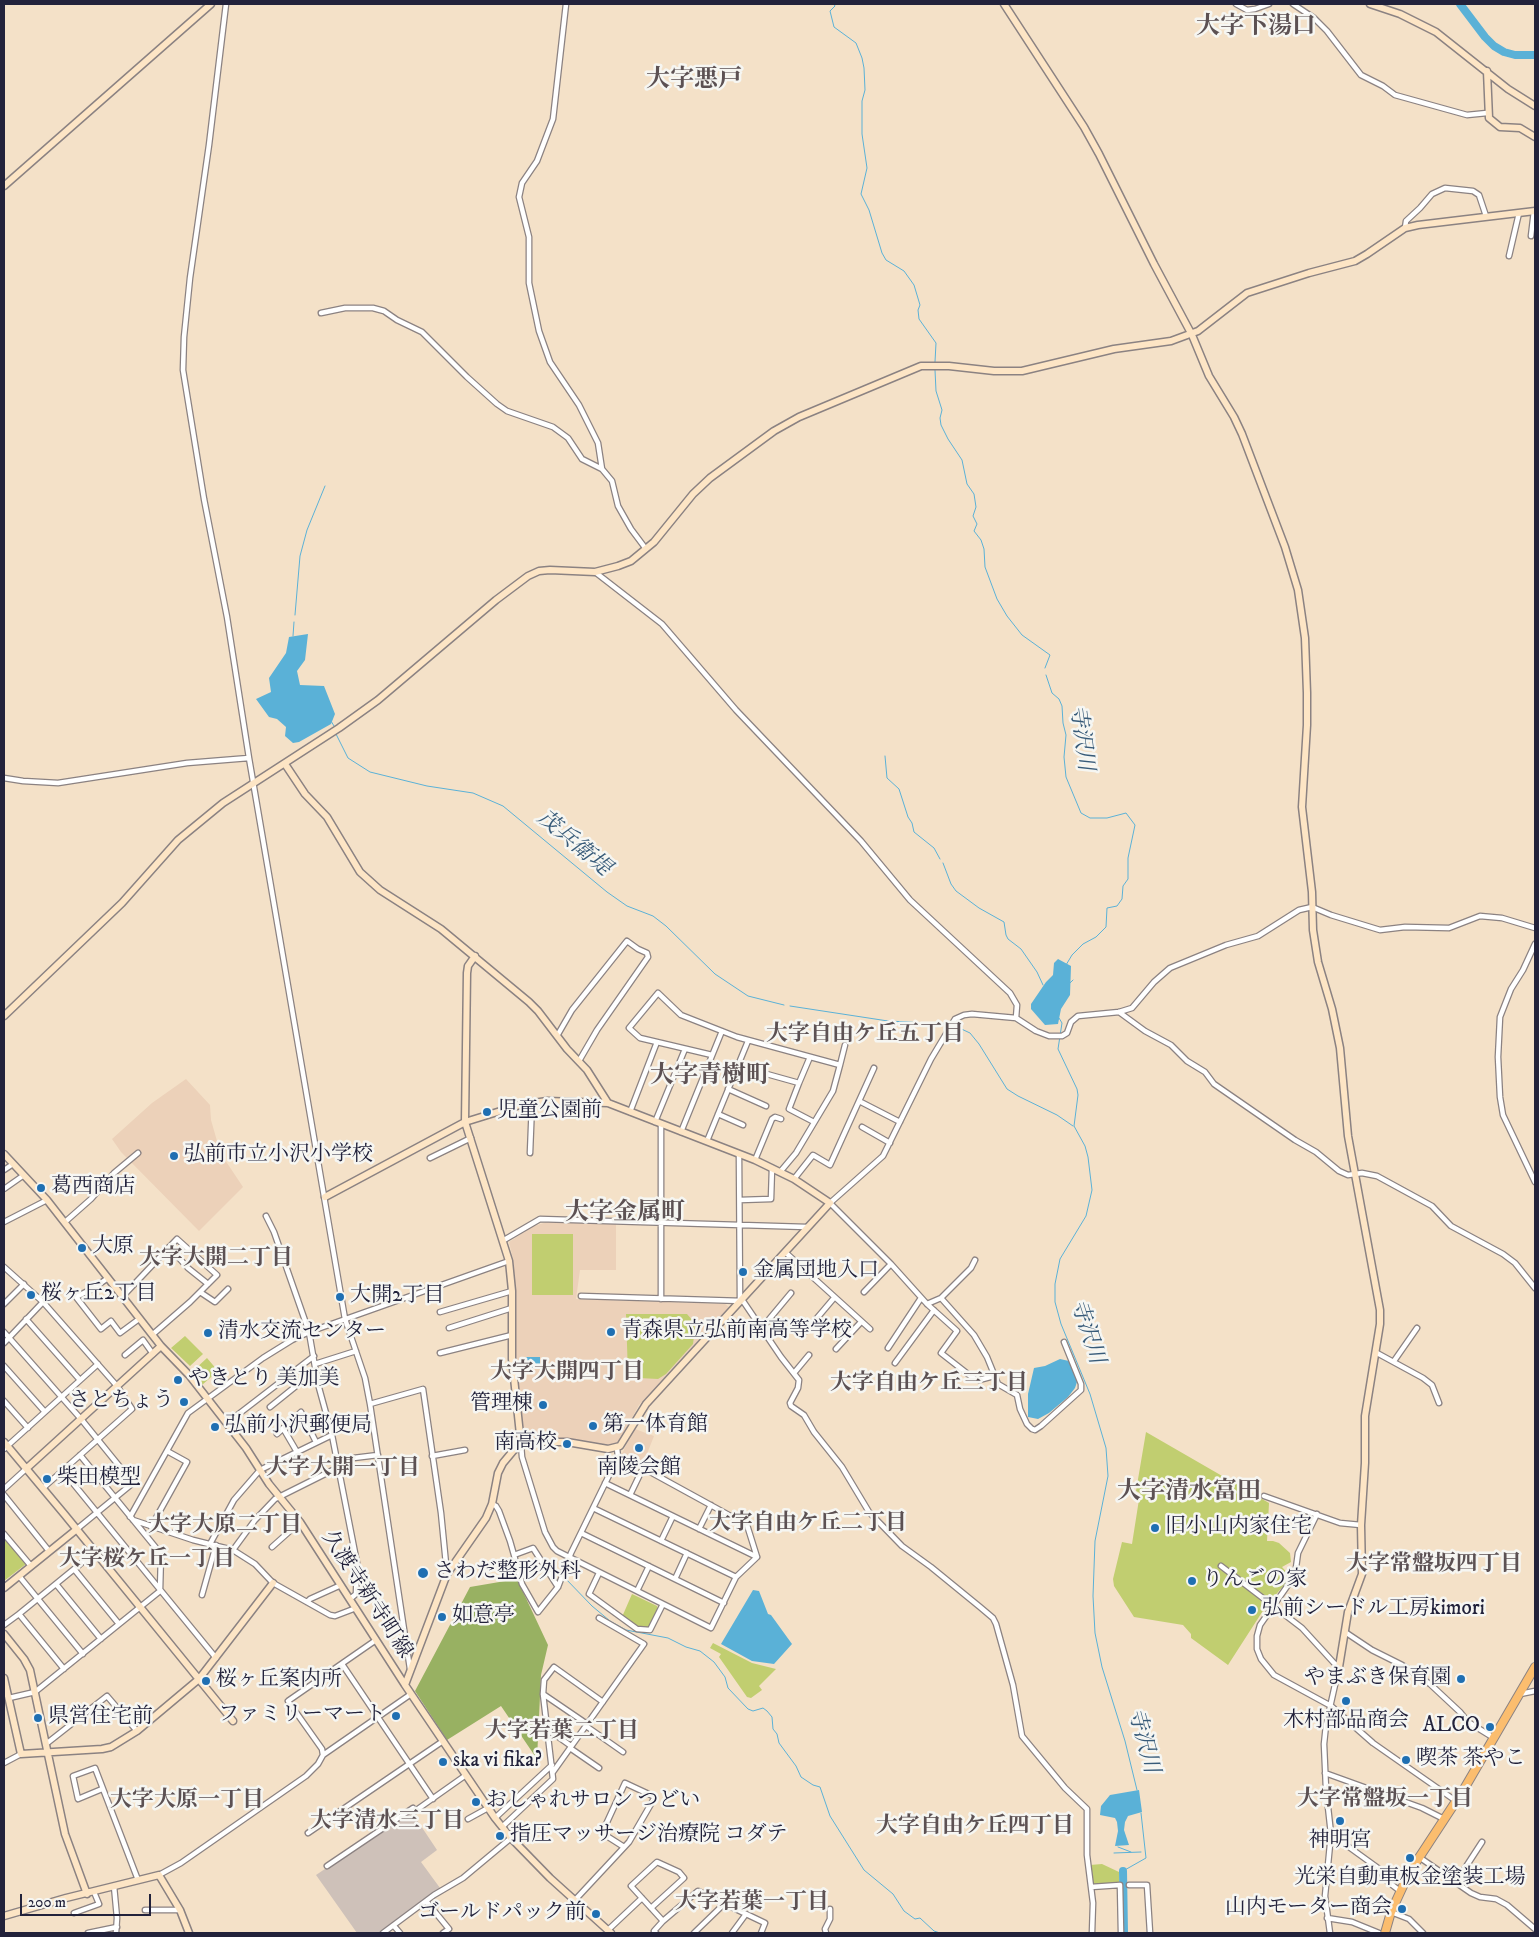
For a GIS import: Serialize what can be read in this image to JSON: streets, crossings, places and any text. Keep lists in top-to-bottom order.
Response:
{
  "streets": {
    "street": ["久渡寺新寺町線"]
  },
  "districts": [
    "大字下湯口",
    "大字悪戸",
    "大字自由ケ丘五丁目",
    "大字青樹町",
    "大字金属町",
    "大字大開二丁目",
    "大字大開四丁目",
    "大字自由ケ丘三丁目",
    "大字大開一丁目",
    "大字清水富田",
    "大字自由ケ丘二丁目",
    "大字大原二丁目",
    "大字桜ケ丘一丁目",
    "大字常盤坂四丁目",
    "大字若葉二丁目",
    "大字常盤坂一丁目",
    "大字大原一丁目",
    "大字清水三丁目",
    "大字自由ケ丘四丁目",
    "大字若葉一丁目"
  ],
  "water": ["寺沢川", "茂兵衛堤"],
  "places": [
    "児童公園前",
    "弘前市立小沢小学校",
    "葛西商店",
    "大原",
    "金属団地入口",
    "桜ヶ丘2丁目",
    "大開2丁目",
    "青森県立弘前南高等学校",
    "清水交流センター",
    "やきとり 美加美",
    "さとちょう",
    "管理棟",
    "第一体育館",
    "弘前小沢郵便局",
    "南高校",
    "南陵会館",
    "柴田模型",
    "旧小山内家住宅",
    "さわだ整形外科",
    "りんごの家",
    "弘前シードル工房kimori",
    "如意亭",
    "やまぶき保育園",
    "桜ヶ丘案内所",
    "木村部品商会",
    "ファミリーマート",
    "県営住宅前",
    "ALCO",
    "喫茶 茶やこ",
    "ska vi fika?",
    "おしゃれサロン つどい",
    "神明宮",
    "指圧マッサージ治療院 コダテ",
    "光栄自動車板金塗装工場",
    "山内モーター商会",
    "ゴールドパック前"
  ],
  "scale_bar": "200 m"
}
